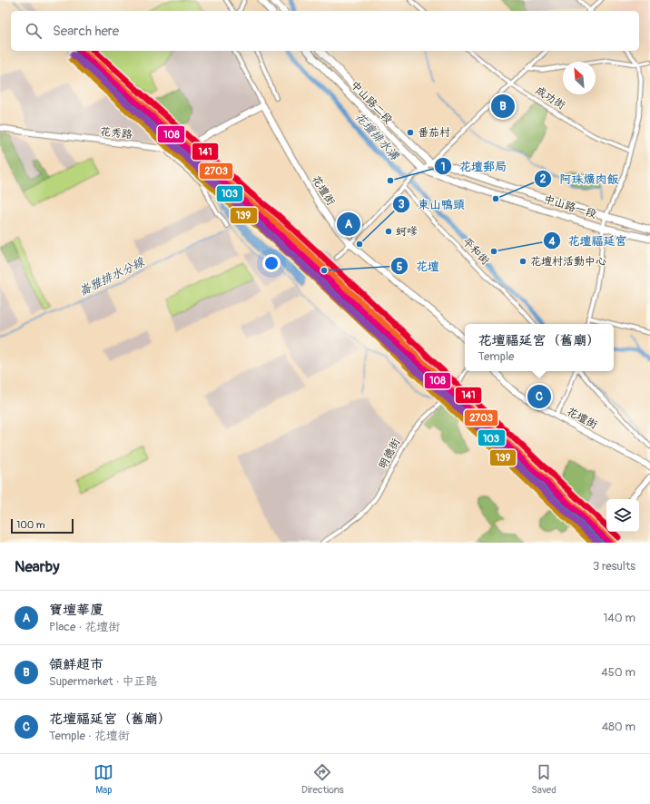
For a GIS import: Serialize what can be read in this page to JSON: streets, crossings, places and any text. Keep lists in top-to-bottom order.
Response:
{
  "streets": {
    "main road": ["中山路二段", "中山路一段"],
    "street": [
      "成功街",
      "花秀路",
      "花壇街",
      "平和街",
      "明德街"
    ]
  },
  "crossings": [
    ["中山路二段", "中山路一段"],
    ["花秀路", "花壇街"]
  ],
  "water": ["花壇排水溝", "崙雅排水分線"],
  "places": [
    "番茄村",
    "花壇郵局",
    "阿珠爌肉飯",
    "蚵嗲",
    "東山鴨頭",
    "花壇福延宮",
    "花壇村活動中心",
    "花壇"
  ],
  "lines": [
    "transit line 2703",
    "transit line 141",
    "transit line 108",
    "transit line 103",
    "transit line 139"
  ],
  "scale_bar": "100 m",
  "north": "top left",
  "page": {
    "search": "Search here",
    "pins": ["B", "A", "C"],
    "popup": ["花壇福延宮（舊廟）", "Temple"],
    "scale": "100 m",
    "heading": ["Nearby", "3 results"],
    "list": [
      {
        "mark": "A",
        "name": "寶壇華廈",
        "note": "Place · 花壇街",
        "value": "140 m"
      },
      {
        "mark": "B",
        "name": "領鮮超市",
        "note": "Supermarket · 中正路",
        "value": "450 m"
      },
      {
        "mark": "C",
        "name": "花壇福延宮（舊廟）",
        "note": "Temple · 花壇街",
        "value": "480 m"
      }
    ],
    "nav": ["Map", "Directions", "Saved"]
  }
}
